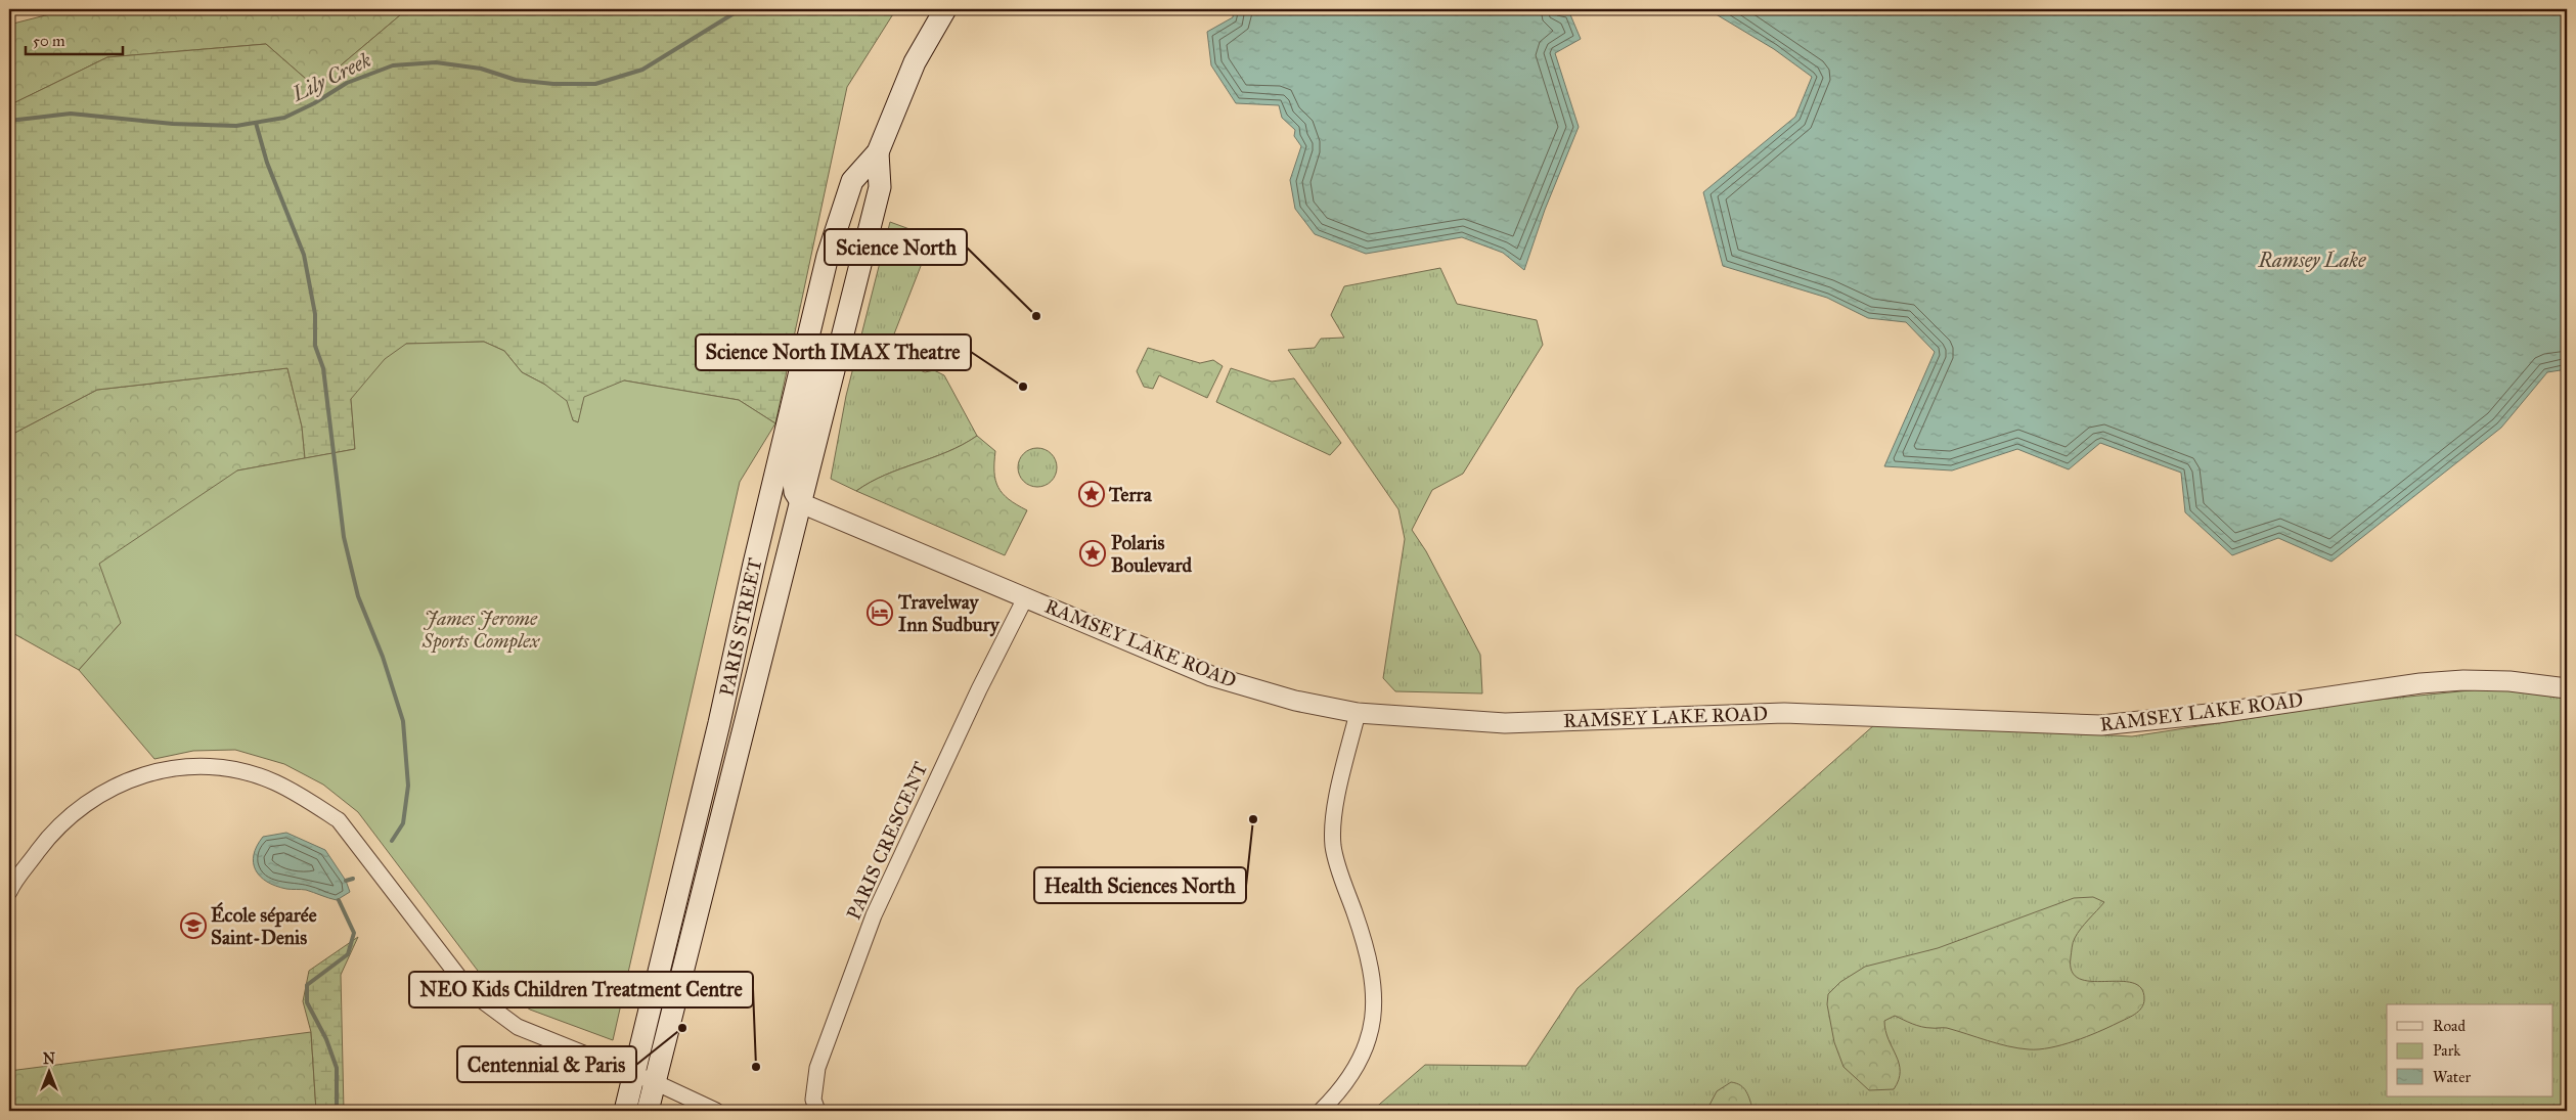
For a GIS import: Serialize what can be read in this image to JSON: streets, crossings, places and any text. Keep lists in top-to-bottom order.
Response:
{
  "streets": {
    "main road": ["PARIS STREET"],
    "street": ["RAMSEY LAKE ROAD", "PARIS CRESCENT"]
  },
  "crossings": [
    ["PARIS STREET", "RAMSEY LAKE ROAD"],
    ["RAMSEY LAKE ROAD", "PARIS CRESCENT"]
  ],
  "water": ["Lily Creek", "Ramsey Lake"],
  "parks": ["James Jerome Sports Complex"],
  "places": {
    "other": [
      "Science North",
      "Science North IMAX Theatre",
      "Health Sciences North",
      "Centennial & Paris",
      "NEO Kids Children Treatment Centre"
    ],
    "place": ["Terra", "Polaris Boulevard"],
    "hotel": ["Travelway Inn Sudbury"],
    "school or university": ["École séparée Saint-Denis"]
  },
  "legend": ["Road", "Park", "Water"],
  "scale_bar": "50 m",
  "north": "top"
}
